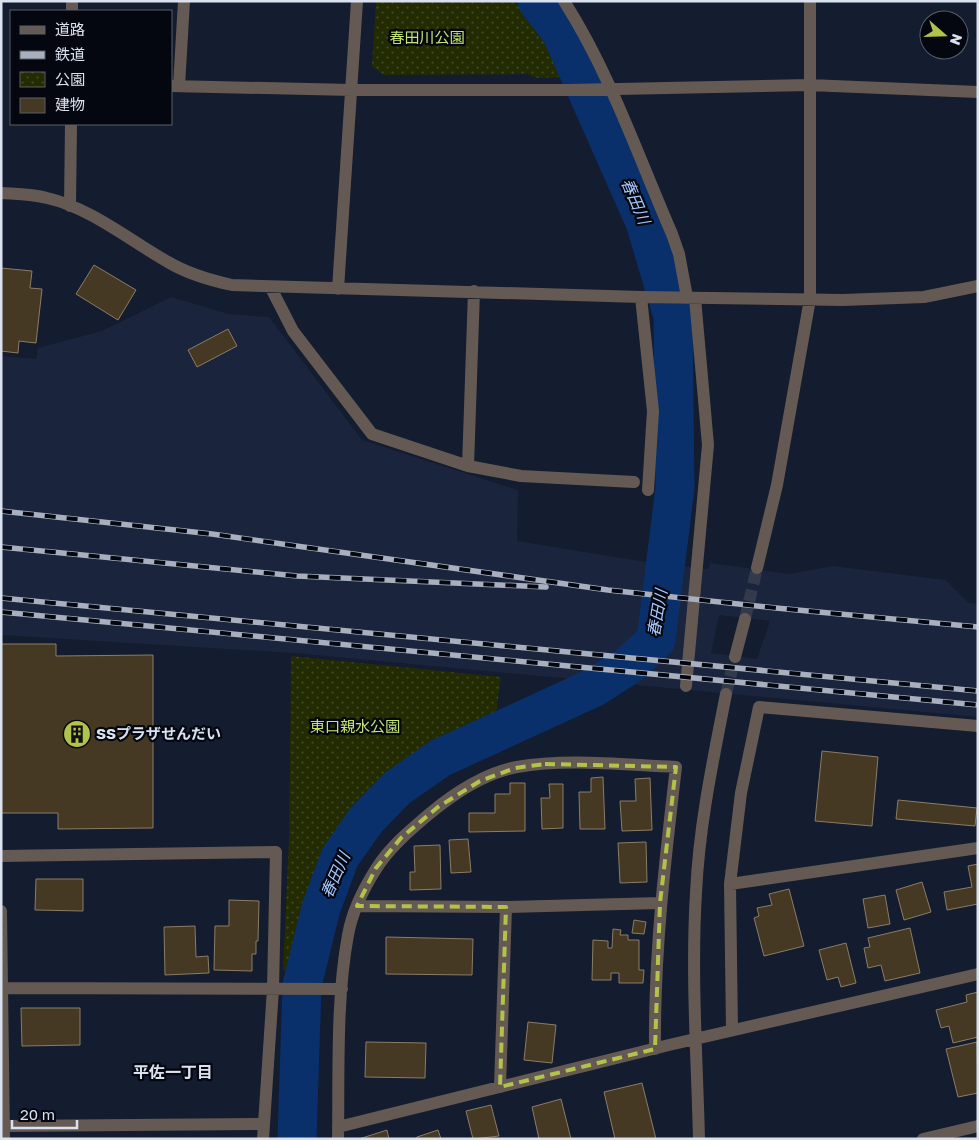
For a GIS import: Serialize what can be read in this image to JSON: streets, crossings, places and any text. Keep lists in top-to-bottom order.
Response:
{
  "districts": ["平佐一丁目"],
  "water": ["春田川"],
  "parks": ["春田川公園", "東口親水公園"],
  "places": {
    "building": ["SSプラザせんだい"]
  },
  "legend": [
    "道路",
    "鉄道",
    "公園",
    "建物"
  ],
  "scale_bar": "20 m",
  "north": "right"
}
